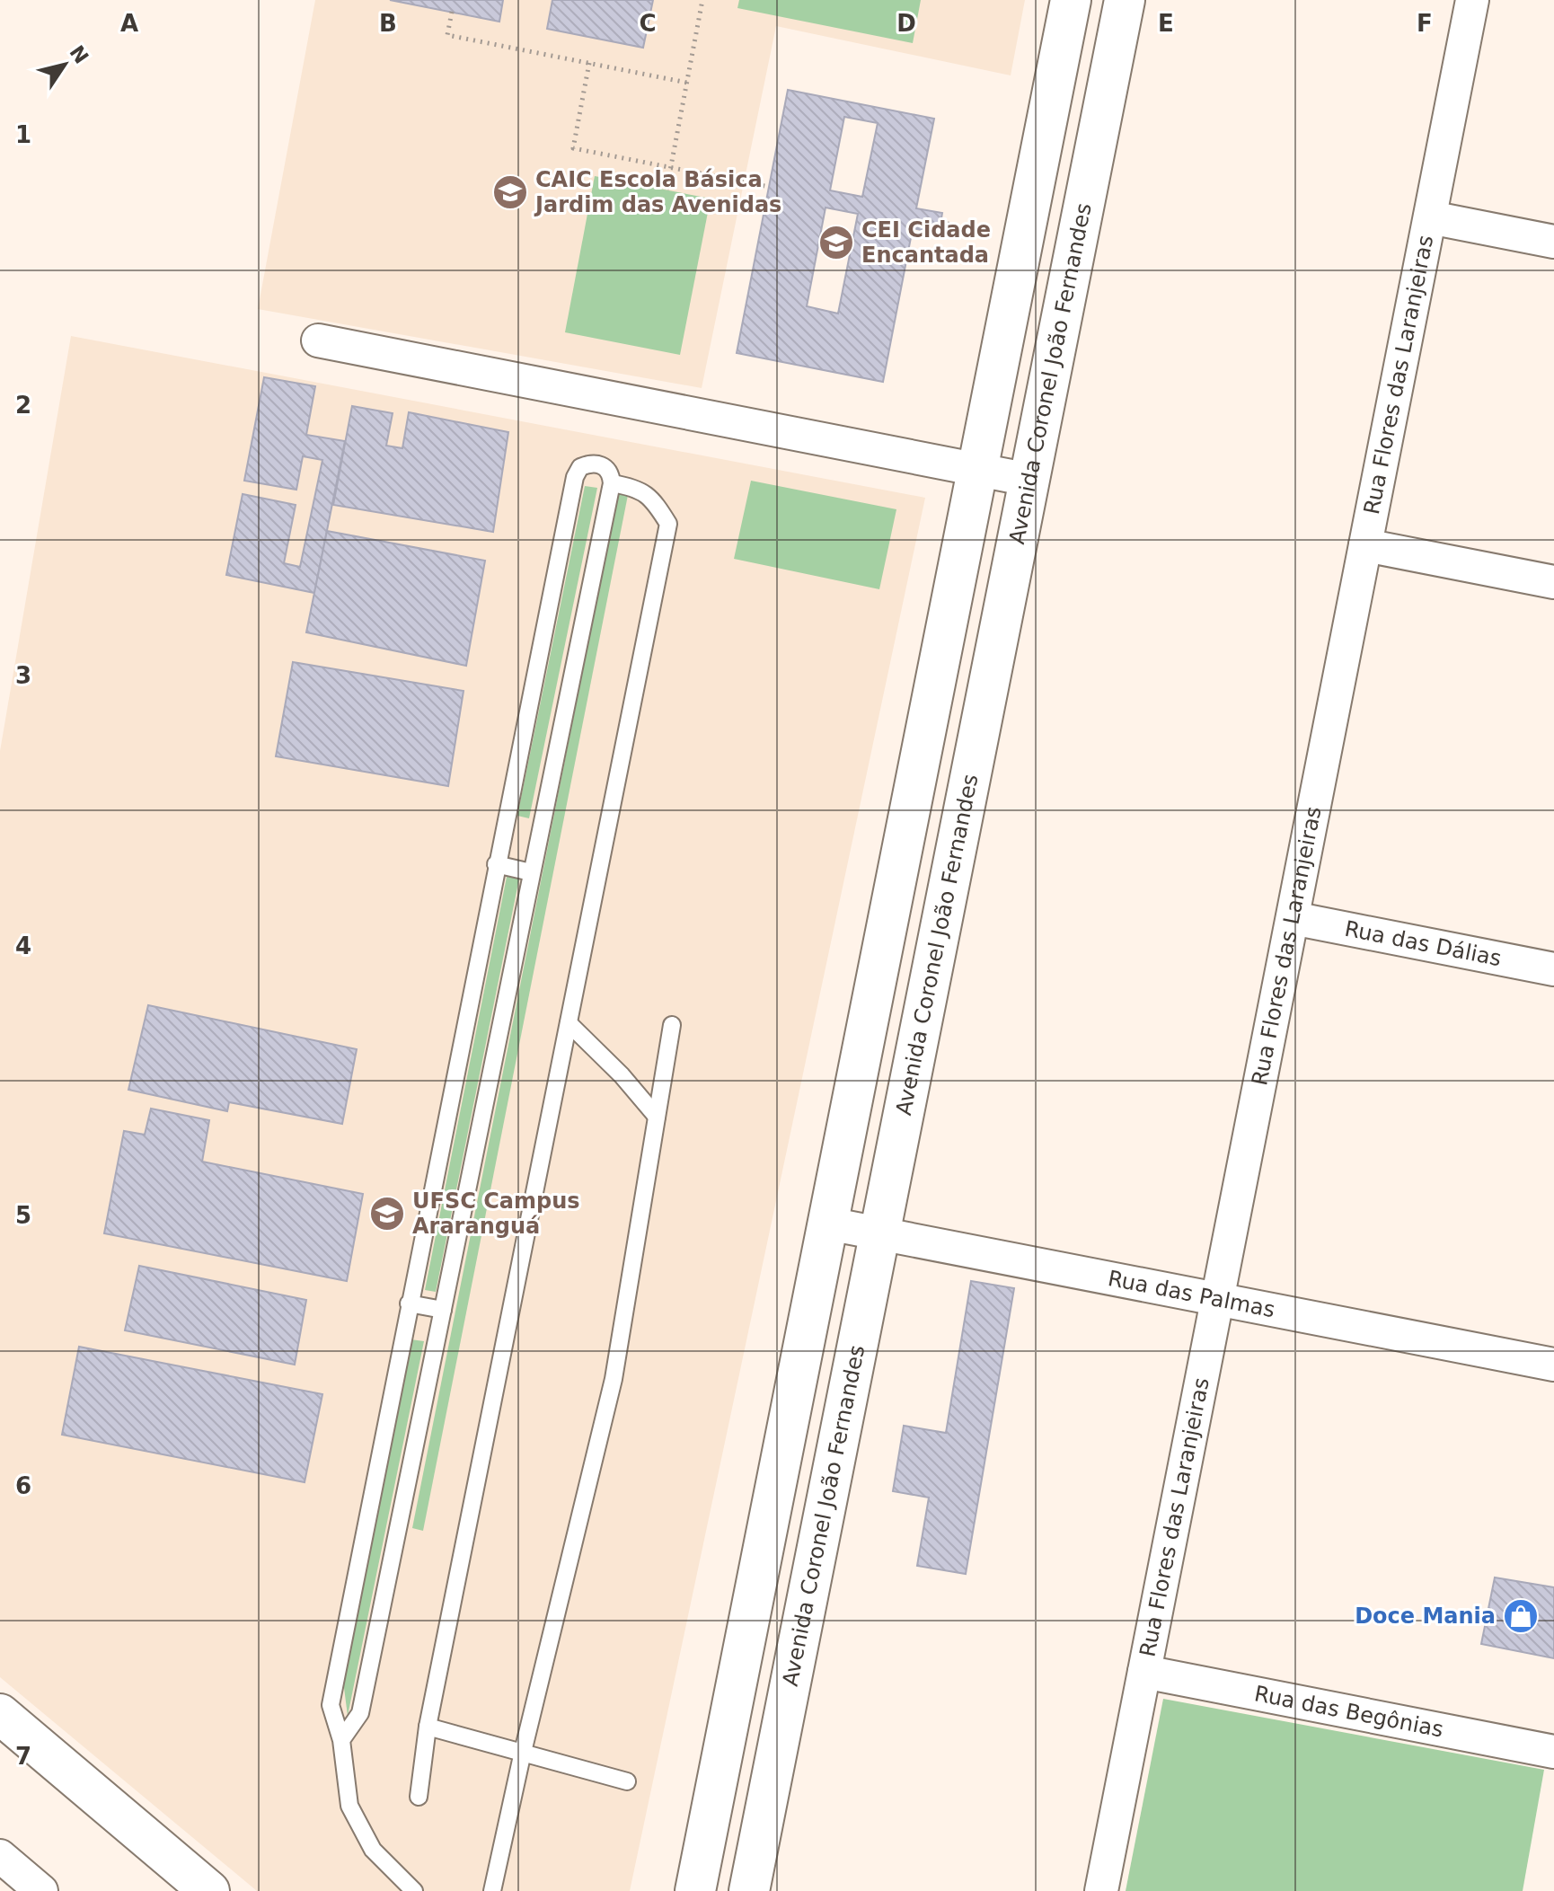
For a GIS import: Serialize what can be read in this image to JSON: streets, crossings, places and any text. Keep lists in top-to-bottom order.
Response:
{
  "streets": {
    "street": [
      "Avenida Coronel João Fernandes",
      "Rua Flores das Laranjeiras",
      "Rua das Dálias",
      "Rua das Palmas",
      "Rua das Begônias"
    ]
  },
  "crossings": [
    ["Avenida Coronel João Fernandes", "Rua das Palmas"],
    ["Rua Flores das Laranjeiras", "Rua das Dálias"],
    ["Rua Flores das Laranjeiras", "Rua das Palmas"],
    ["Rua Flores das Laranjeiras", "Rua das Begônias"]
  ],
  "places": {
    "school or university": ["CAIC Escola Básica Jardim das Avenidas", "CEI Cidade Encantada", "UFSC Campus Araranguá"],
    "shop": ["Doce Mania"]
  },
  "north": "top right",
  "grid": {
    "columns": [
      "A",
      "B",
      "C",
      "D",
      "E",
      "F"
    ],
    "rows": [
      "1",
      "2",
      "3",
      "4",
      "5",
      "6",
      "7"
    ]
  }
}
